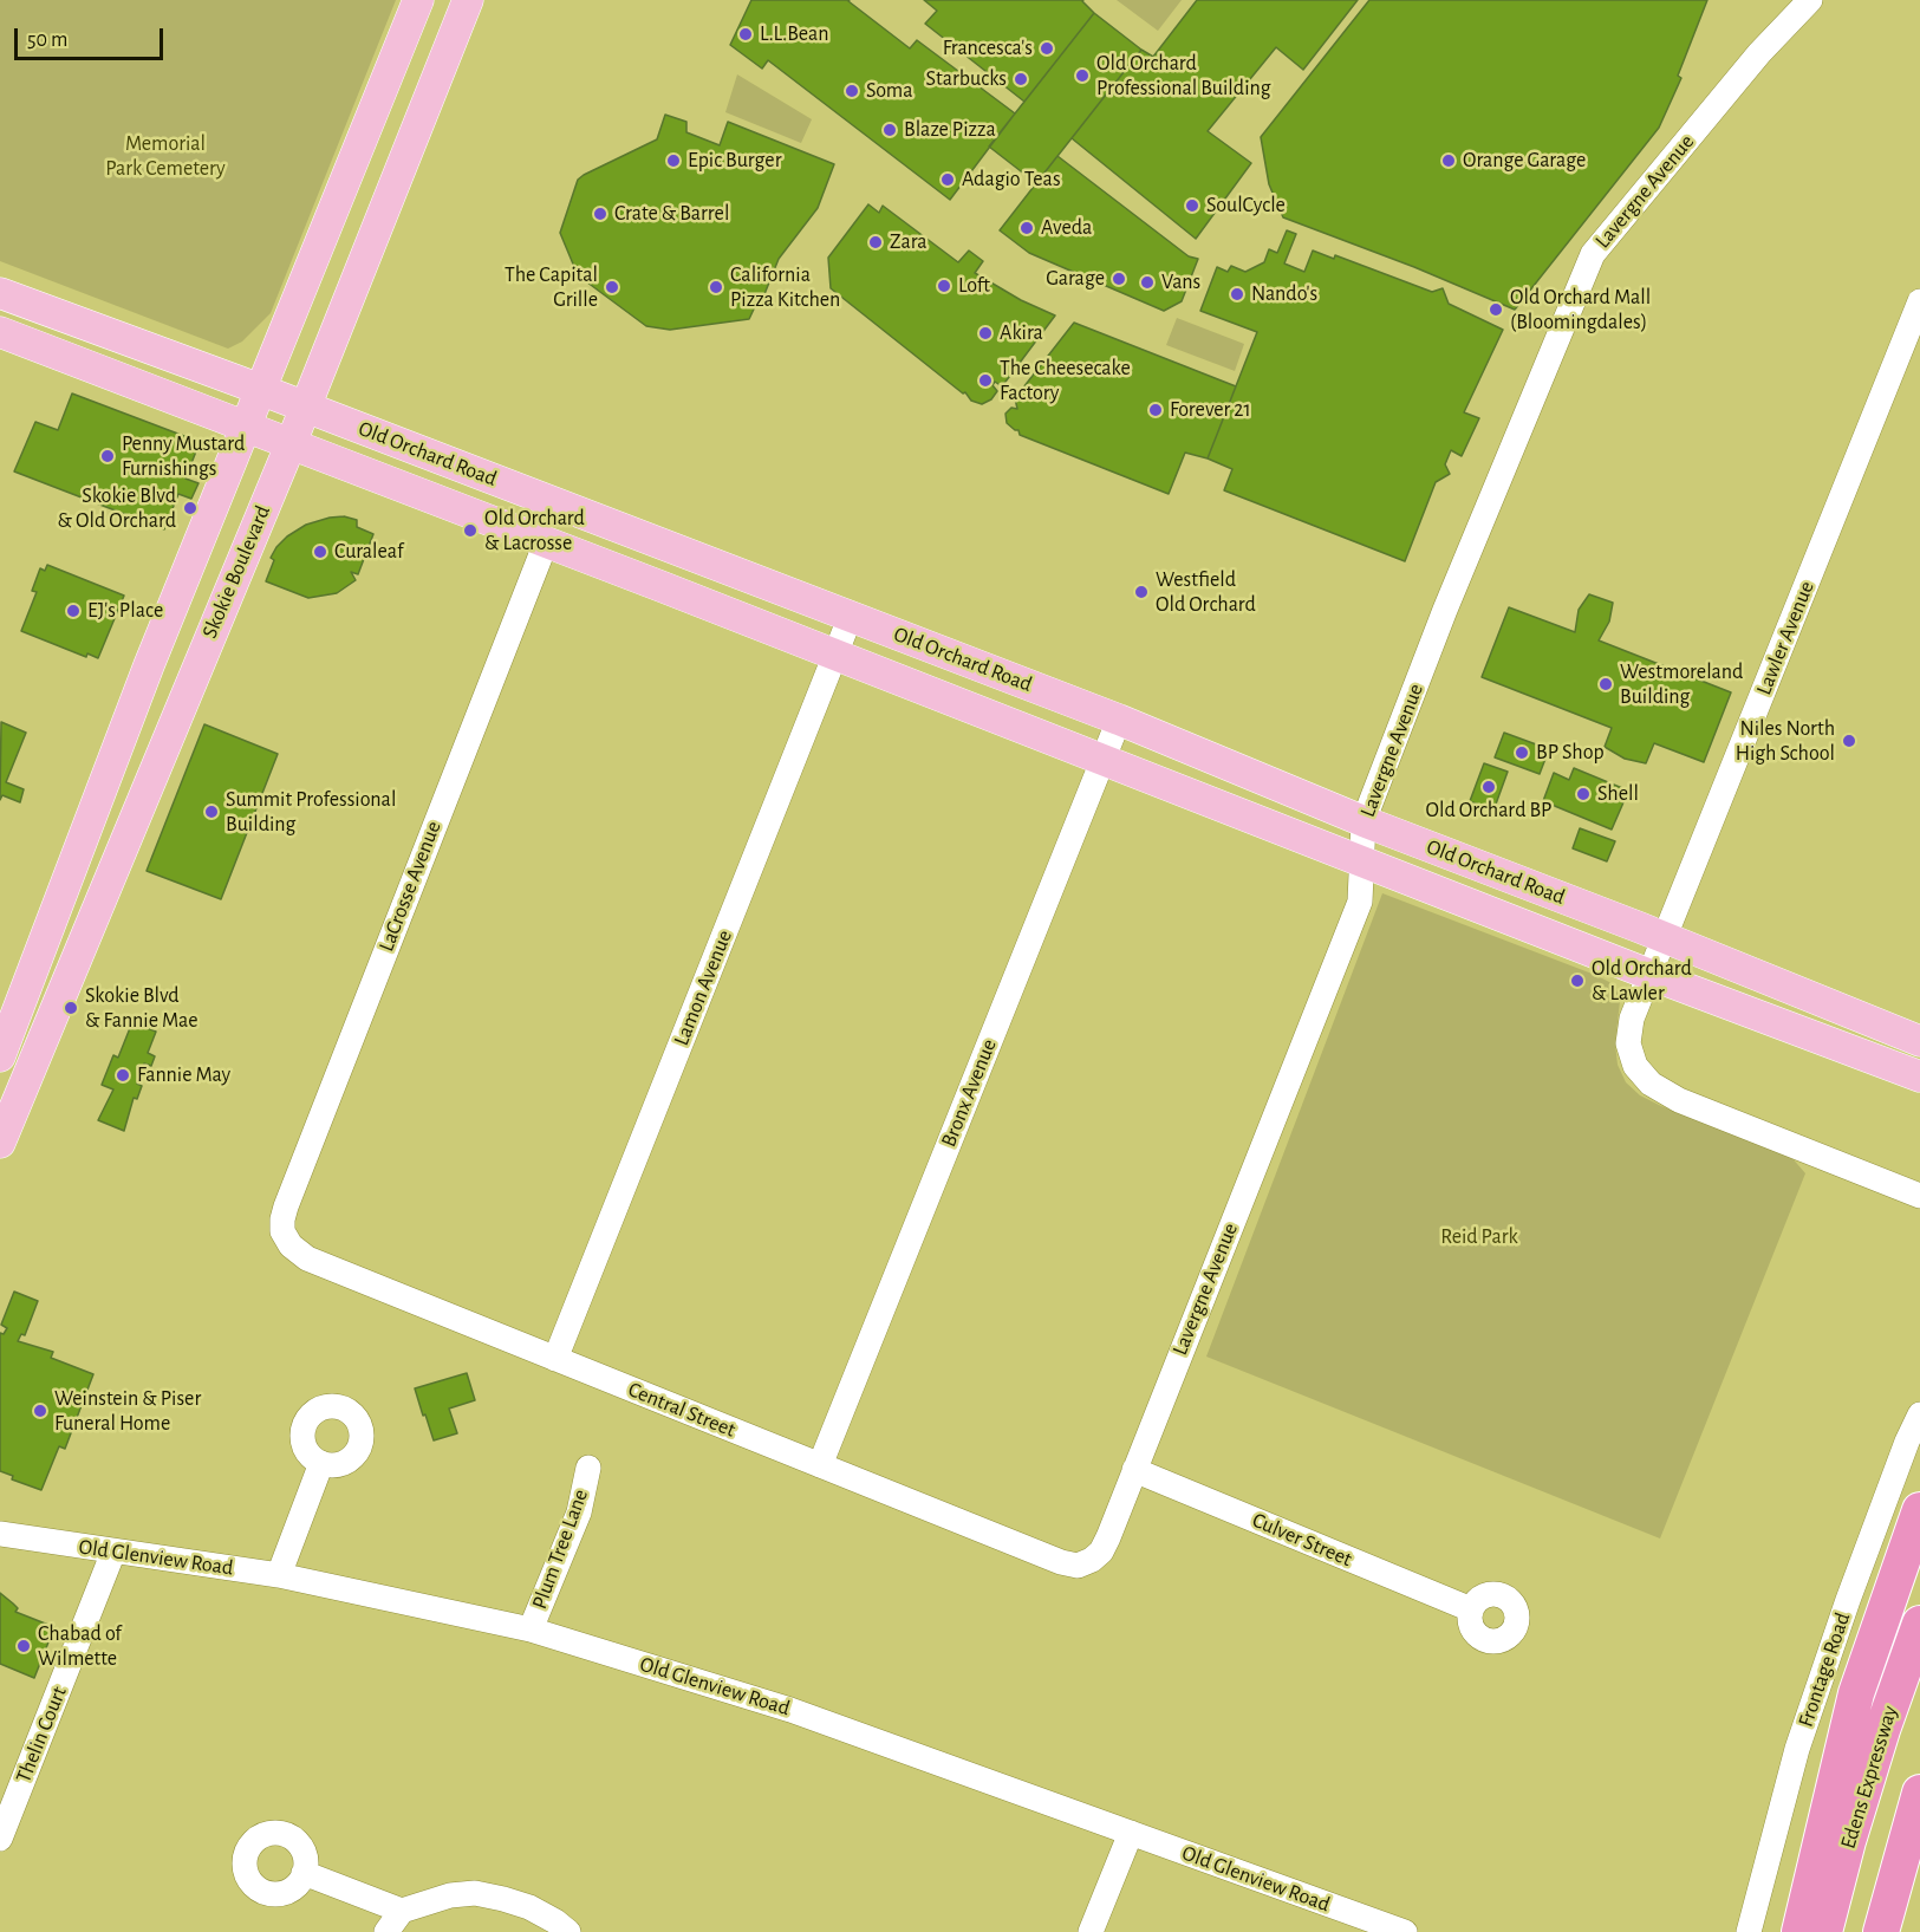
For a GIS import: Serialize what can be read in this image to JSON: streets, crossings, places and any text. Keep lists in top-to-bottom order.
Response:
{
  "streets": {
    "highway": ["Edens Expressway"],
    "main road": ["Old Orchard Road", "Skokie Boulevard"],
    "street": [
      "Lavergne Avenue",
      "Lawler Avenue",
      "LaCrosse Avenue",
      "Lamon Avenue",
      "Bronx Avenue",
      "Central Street",
      "Culver Street",
      "Plum Tree Lane",
      "Old Glenview Road",
      "Frontage Road",
      "Thelin Court"
    ]
  },
  "crossings": [
    ["Lavergne Avenue", "Old Orchard Road"],
    ["Lavergne Avenue", "Central Street"],
    ["Lavergne Avenue", "Culver Street"],
    ["Old Orchard Road", "Skokie Boulevard"],
    ["Old Orchard Road", "Lawler Avenue"],
    ["Old Orchard Road", "LaCrosse Avenue"],
    ["Old Orchard Road", "Lamon Avenue"],
    ["Old Orchard Road", "Bronx Avenue"],
    ["LaCrosse Avenue", "Central Street"],
    ["Lamon Avenue", "Central Street"],
    ["Bronx Avenue", "Central Street"],
    ["Plum Tree Lane", "Old Glenview Road"],
    ["Old Glenview Road", "Thelin Court"]
  ],
  "parks": ["Memorial Park Cemetery", "Reid Park"],
  "places": [
    "L.L.Bean",
    "Francesca's",
    "Old Orchard Professional Building",
    "Starbucks",
    "Soma",
    "Blaze Pizza",
    "Epic Burger",
    "Orange Garage",
    "Adagio Teas",
    "SoulCycle",
    "Crate & Barrel",
    "Aveda",
    "Zara",
    "Garage",
    "Vans",
    "Loft",
    "The Capital Grille",
    "California Pizza Kitchen",
    "Nando's",
    "Old Orchard Mall (Bloomingdales)",
    "Akira",
    "The Cheesecake Factory",
    "Forever 21",
    "Penny Mustard Furnishings",
    "Skokie Blvd & Old Orchard",
    "Old Orchard & Lacrosse",
    "Curaleaf",
    "Westfield Old Orchard",
    "EJ's Place",
    "Westmoreland Building",
    "Niles North High School",
    "BP Shop",
    "Old Orchard BP",
    "Shell",
    "Summit Professional Building",
    "Old Orchard & Lawler",
    "Skokie Blvd & Fannie Mae",
    "Fannie May",
    "Weinstein & Piser Funeral Home",
    "Chabad of Wilmette"
  ],
  "scale_bar": "50 m"
}
